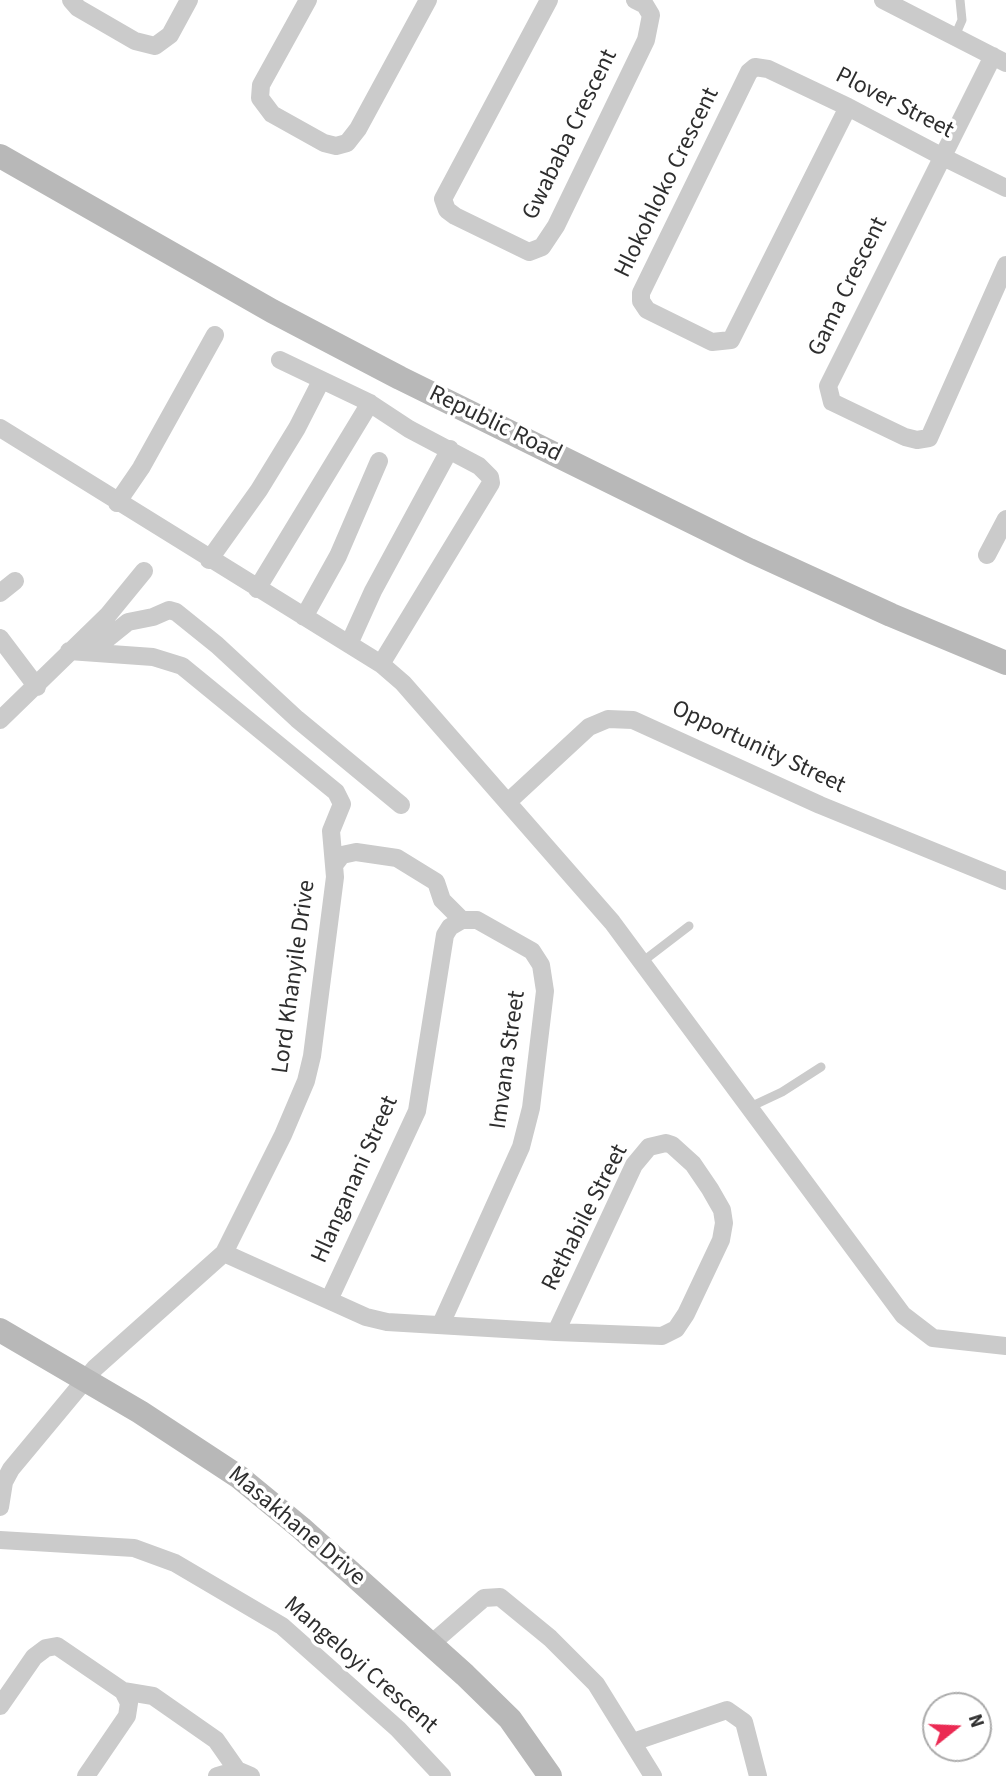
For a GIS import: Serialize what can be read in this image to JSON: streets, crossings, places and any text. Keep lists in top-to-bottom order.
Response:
{
  "streets": {
    "street": [
      "Plover Street",
      "Gwababa Crescent",
      "Hlokohloko Crescent",
      "Gama Crescent",
      "Republic Road",
      "Opportunity Street",
      "Lord Khanyile Drive",
      "Imvana Street",
      "Hlanganani Street",
      "Rethabile Street",
      "Masakhane Drive",
      "Mangeloyi Crescent"
    ]
  },
  "crossings": [
    ["Plover Street", "Hlokohloko Crescent"],
    ["Plover Street", "Gama Crescent"],
    ["Lord Khanyile Drive", "Rethabile Street"],
    ["Lord Khanyile Drive", "Masakhane Drive"],
    ["Imvana Street", "Hlanganani Street"],
    ["Imvana Street", "Rethabile Street"],
    ["Hlanganani Street", "Rethabile Street"]
  ],
  "north": "right"
}
